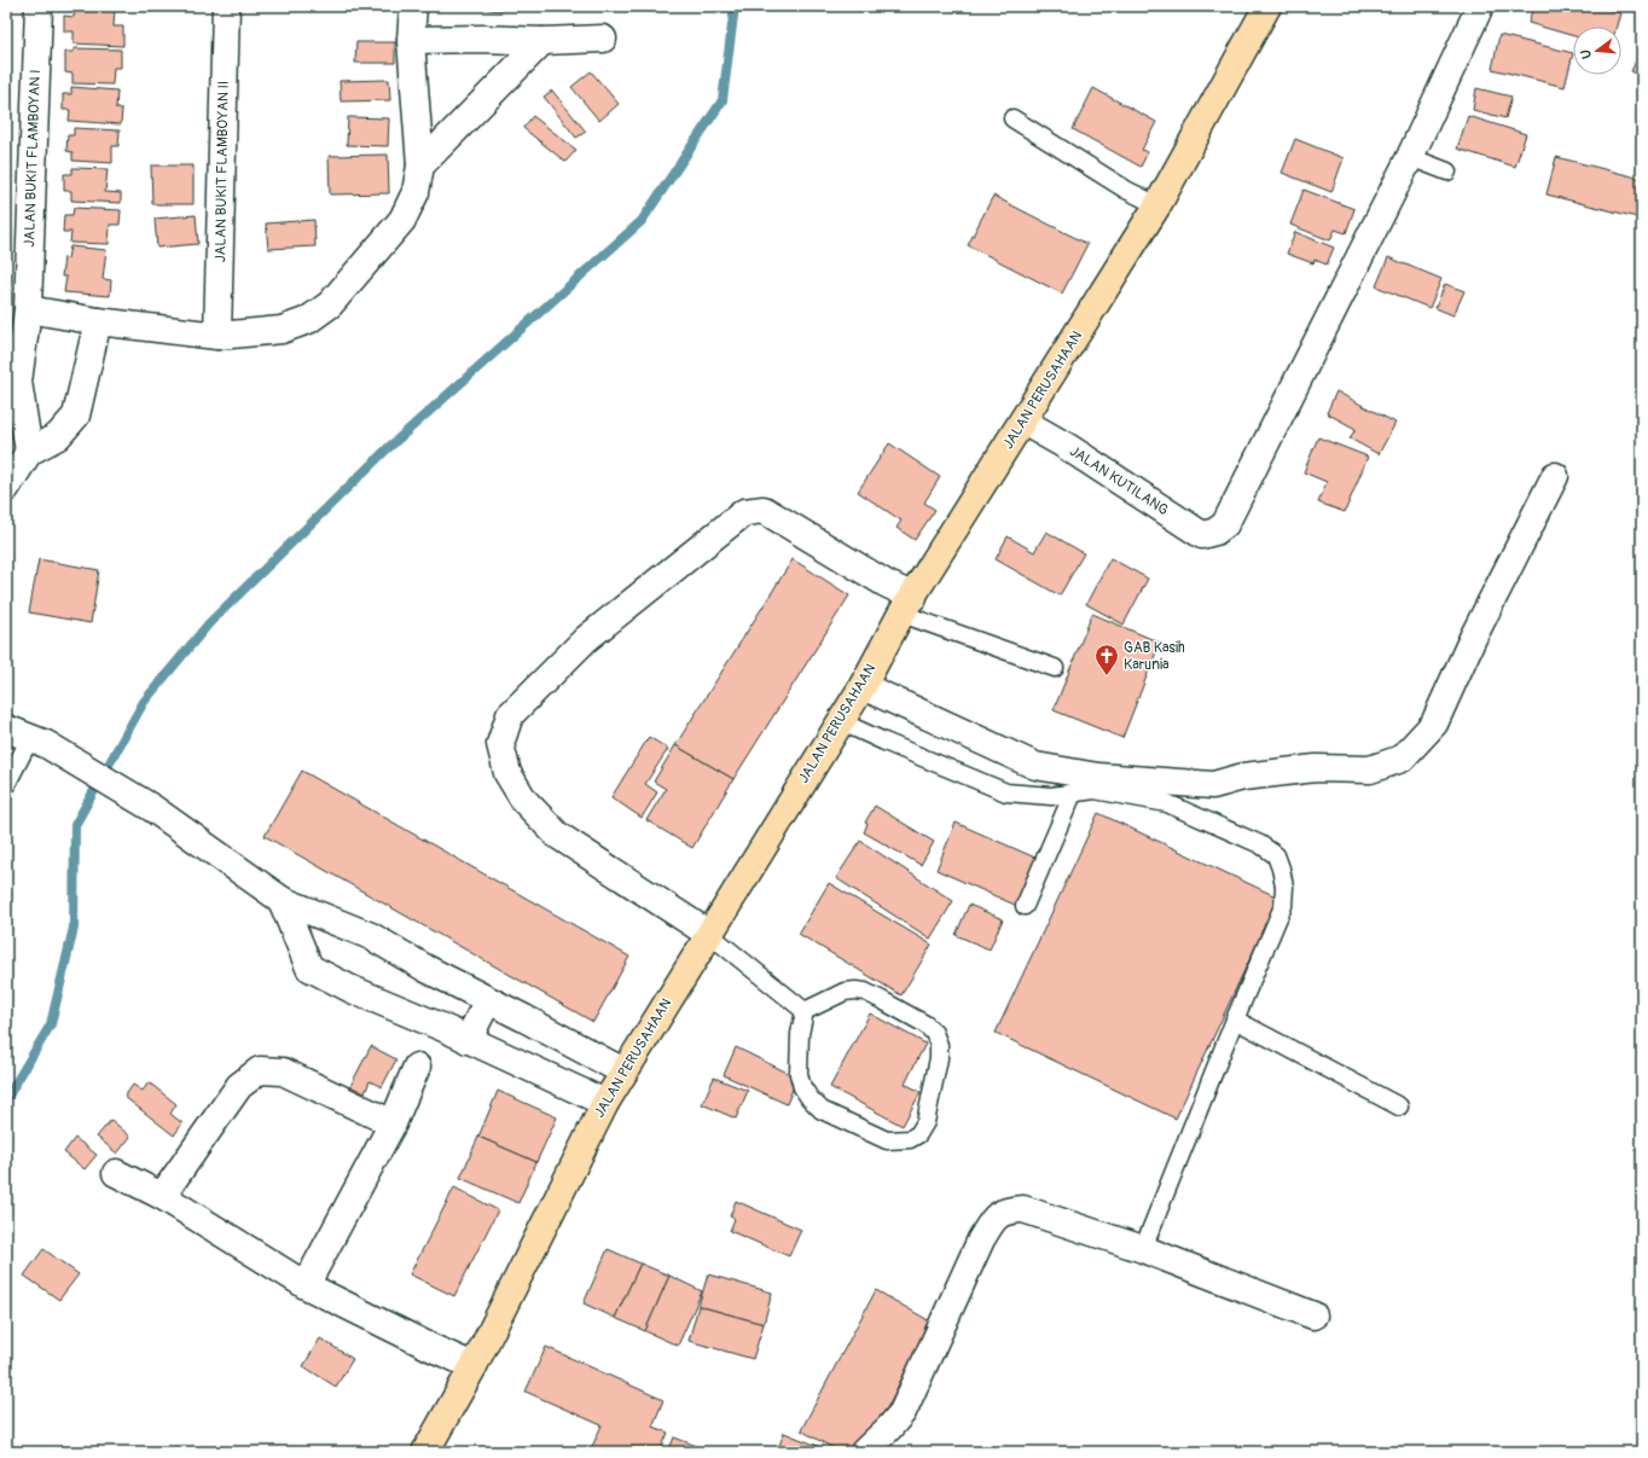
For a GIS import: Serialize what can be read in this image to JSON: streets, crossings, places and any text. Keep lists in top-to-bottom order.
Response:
{
  "streets": {
    "main road": ["JALAN PERUSAHAAN"],
    "street": ["JALAN BUKIT FLAMBOYAN I", "JALAN BUKIT FLAMBOYAN II", "JALAN KUTILANG"]
  },
  "crossings": [
    ["JALAN PERUSAHAAN", "JALAN KUTILANG"]
  ],
  "places": {
    "church": ["GAB Kasih Karunia"]
  },
  "north": "left"
}
